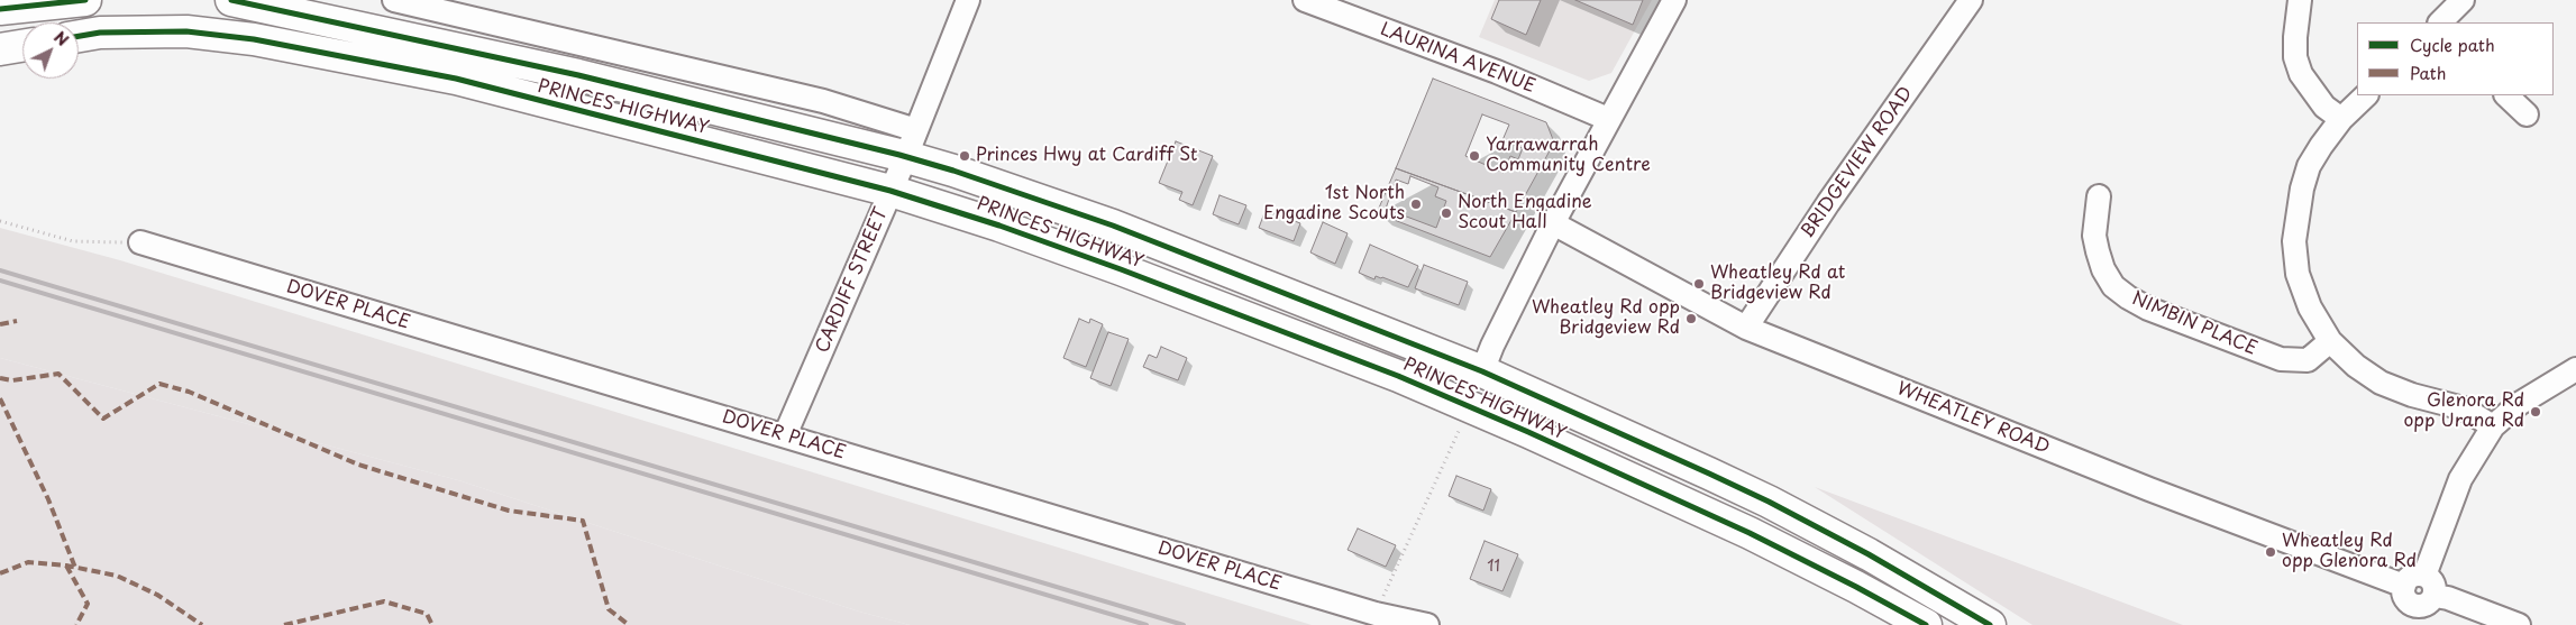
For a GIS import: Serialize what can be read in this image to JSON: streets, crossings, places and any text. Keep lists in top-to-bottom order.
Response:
{
  "streets": {
    "highway": ["PRINCES HIGHWAY"],
    "street": [
      "LAURINA AVENUE",
      "BRIDGEVIEW ROAD",
      "CARDIFF STREET",
      "DOVER PLACE",
      "NIMBIN PLACE",
      "WHEATLEY ROAD"
    ]
  },
  "crossings": [
    ["PRINCES HIGHWAY", "CARDIFF STREET"],
    ["BRIDGEVIEW ROAD", "WHEATLEY ROAD"],
    ["CARDIFF STREET", "DOVER PLACE"]
  ],
  "places": [
    "Princes Hwy at Cardiff St",
    "Yarrawarrah Community Centre",
    "1st North Engadine Scouts",
    "North Engadine Scout Hall",
    "Wheatley Rd at Bridgeview Rd",
    "Wheatley Rd opp Bridgeview Rd",
    "Glenora Rd opp Urana Rd",
    "Wheatley Rd opp Glenora Rd"
  ],
  "house_numbers": ["11"],
  "legend": ["Cycle path", "Path"],
  "north": "top right"
}
